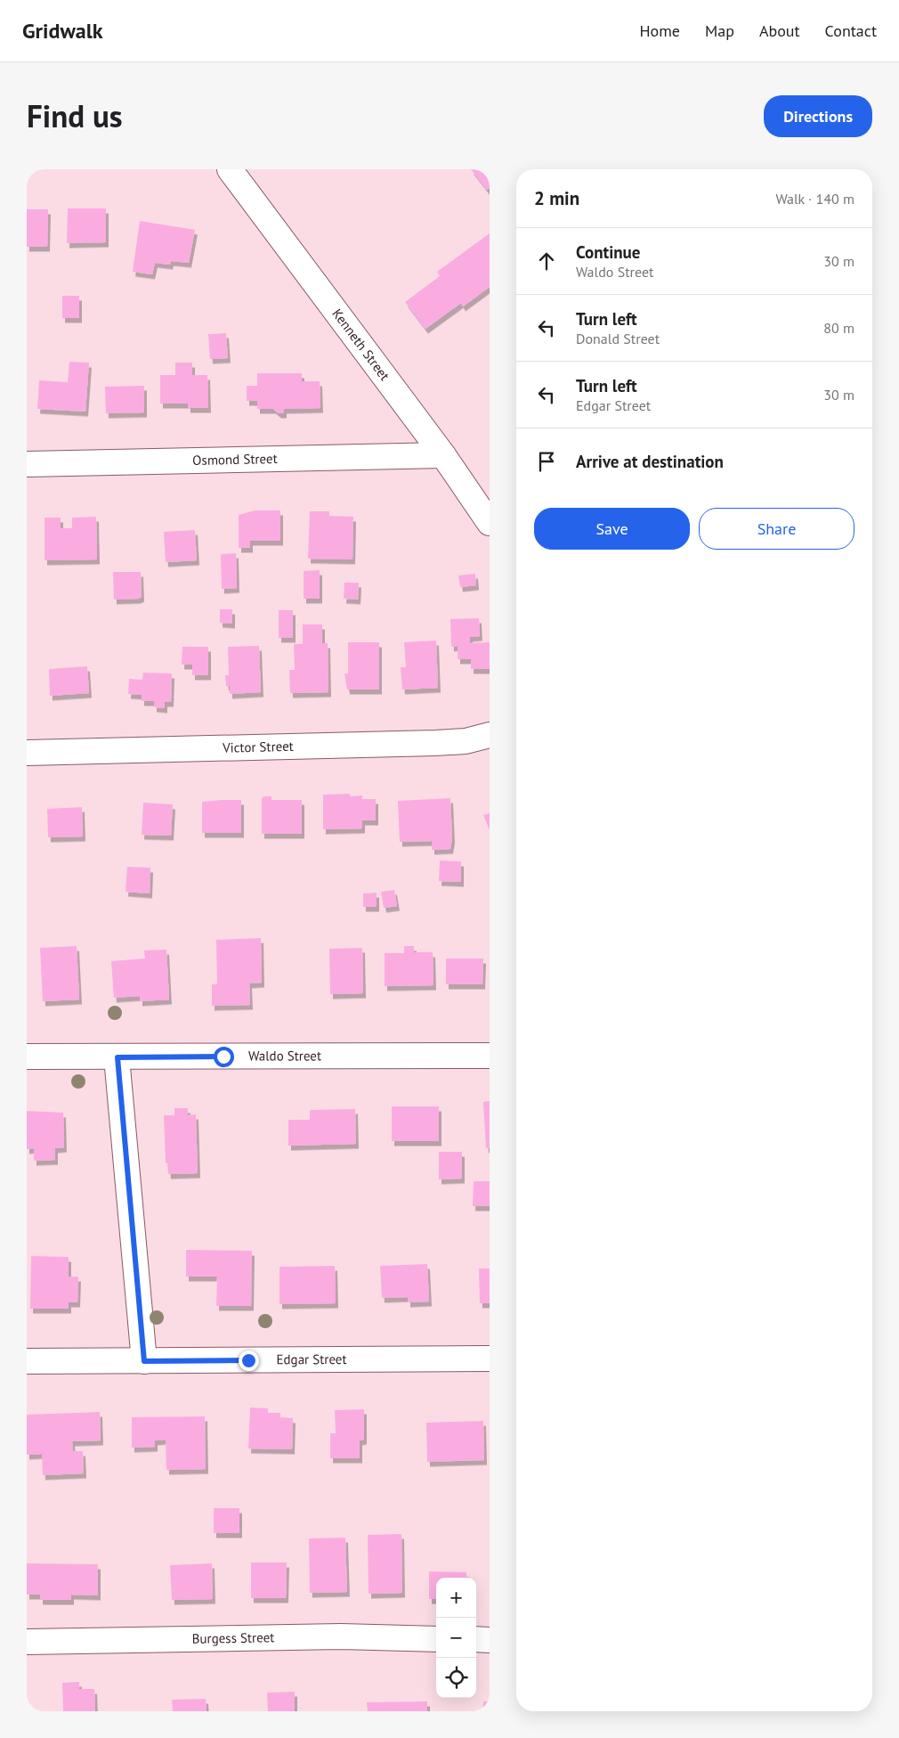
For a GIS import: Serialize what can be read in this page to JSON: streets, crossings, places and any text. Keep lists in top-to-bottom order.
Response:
{
  "streets": {
    "street": [
      "Kenneth Street",
      "Osmond Street",
      "Victor Street",
      "Waldo Street",
      "Edgar Street",
      "Burgess Street"
    ]
  },
  "crossings": [
    ["Kenneth Street", "Osmond Street"]
  ],
  "page": {
    "header": "Gridwalk",
    "nav": [
      "Home",
      "Map",
      "About",
      "Contact"
    ],
    "title": "Find us",
    "buttons": [
      "Directions",
      ["Save", "Share"]
    ],
    "heading": ["2 min", "Walk · 140 m"],
    "list": [
      ["Continue", "Waldo Street", "30 m"],
      ["Turn left", "Donald Street", "80 m"],
      ["Turn left", "Edgar Street", "30 m"],
      "Arrive at destination"
    ],
    "map_buttons": ["+", "−"]
  }
}
